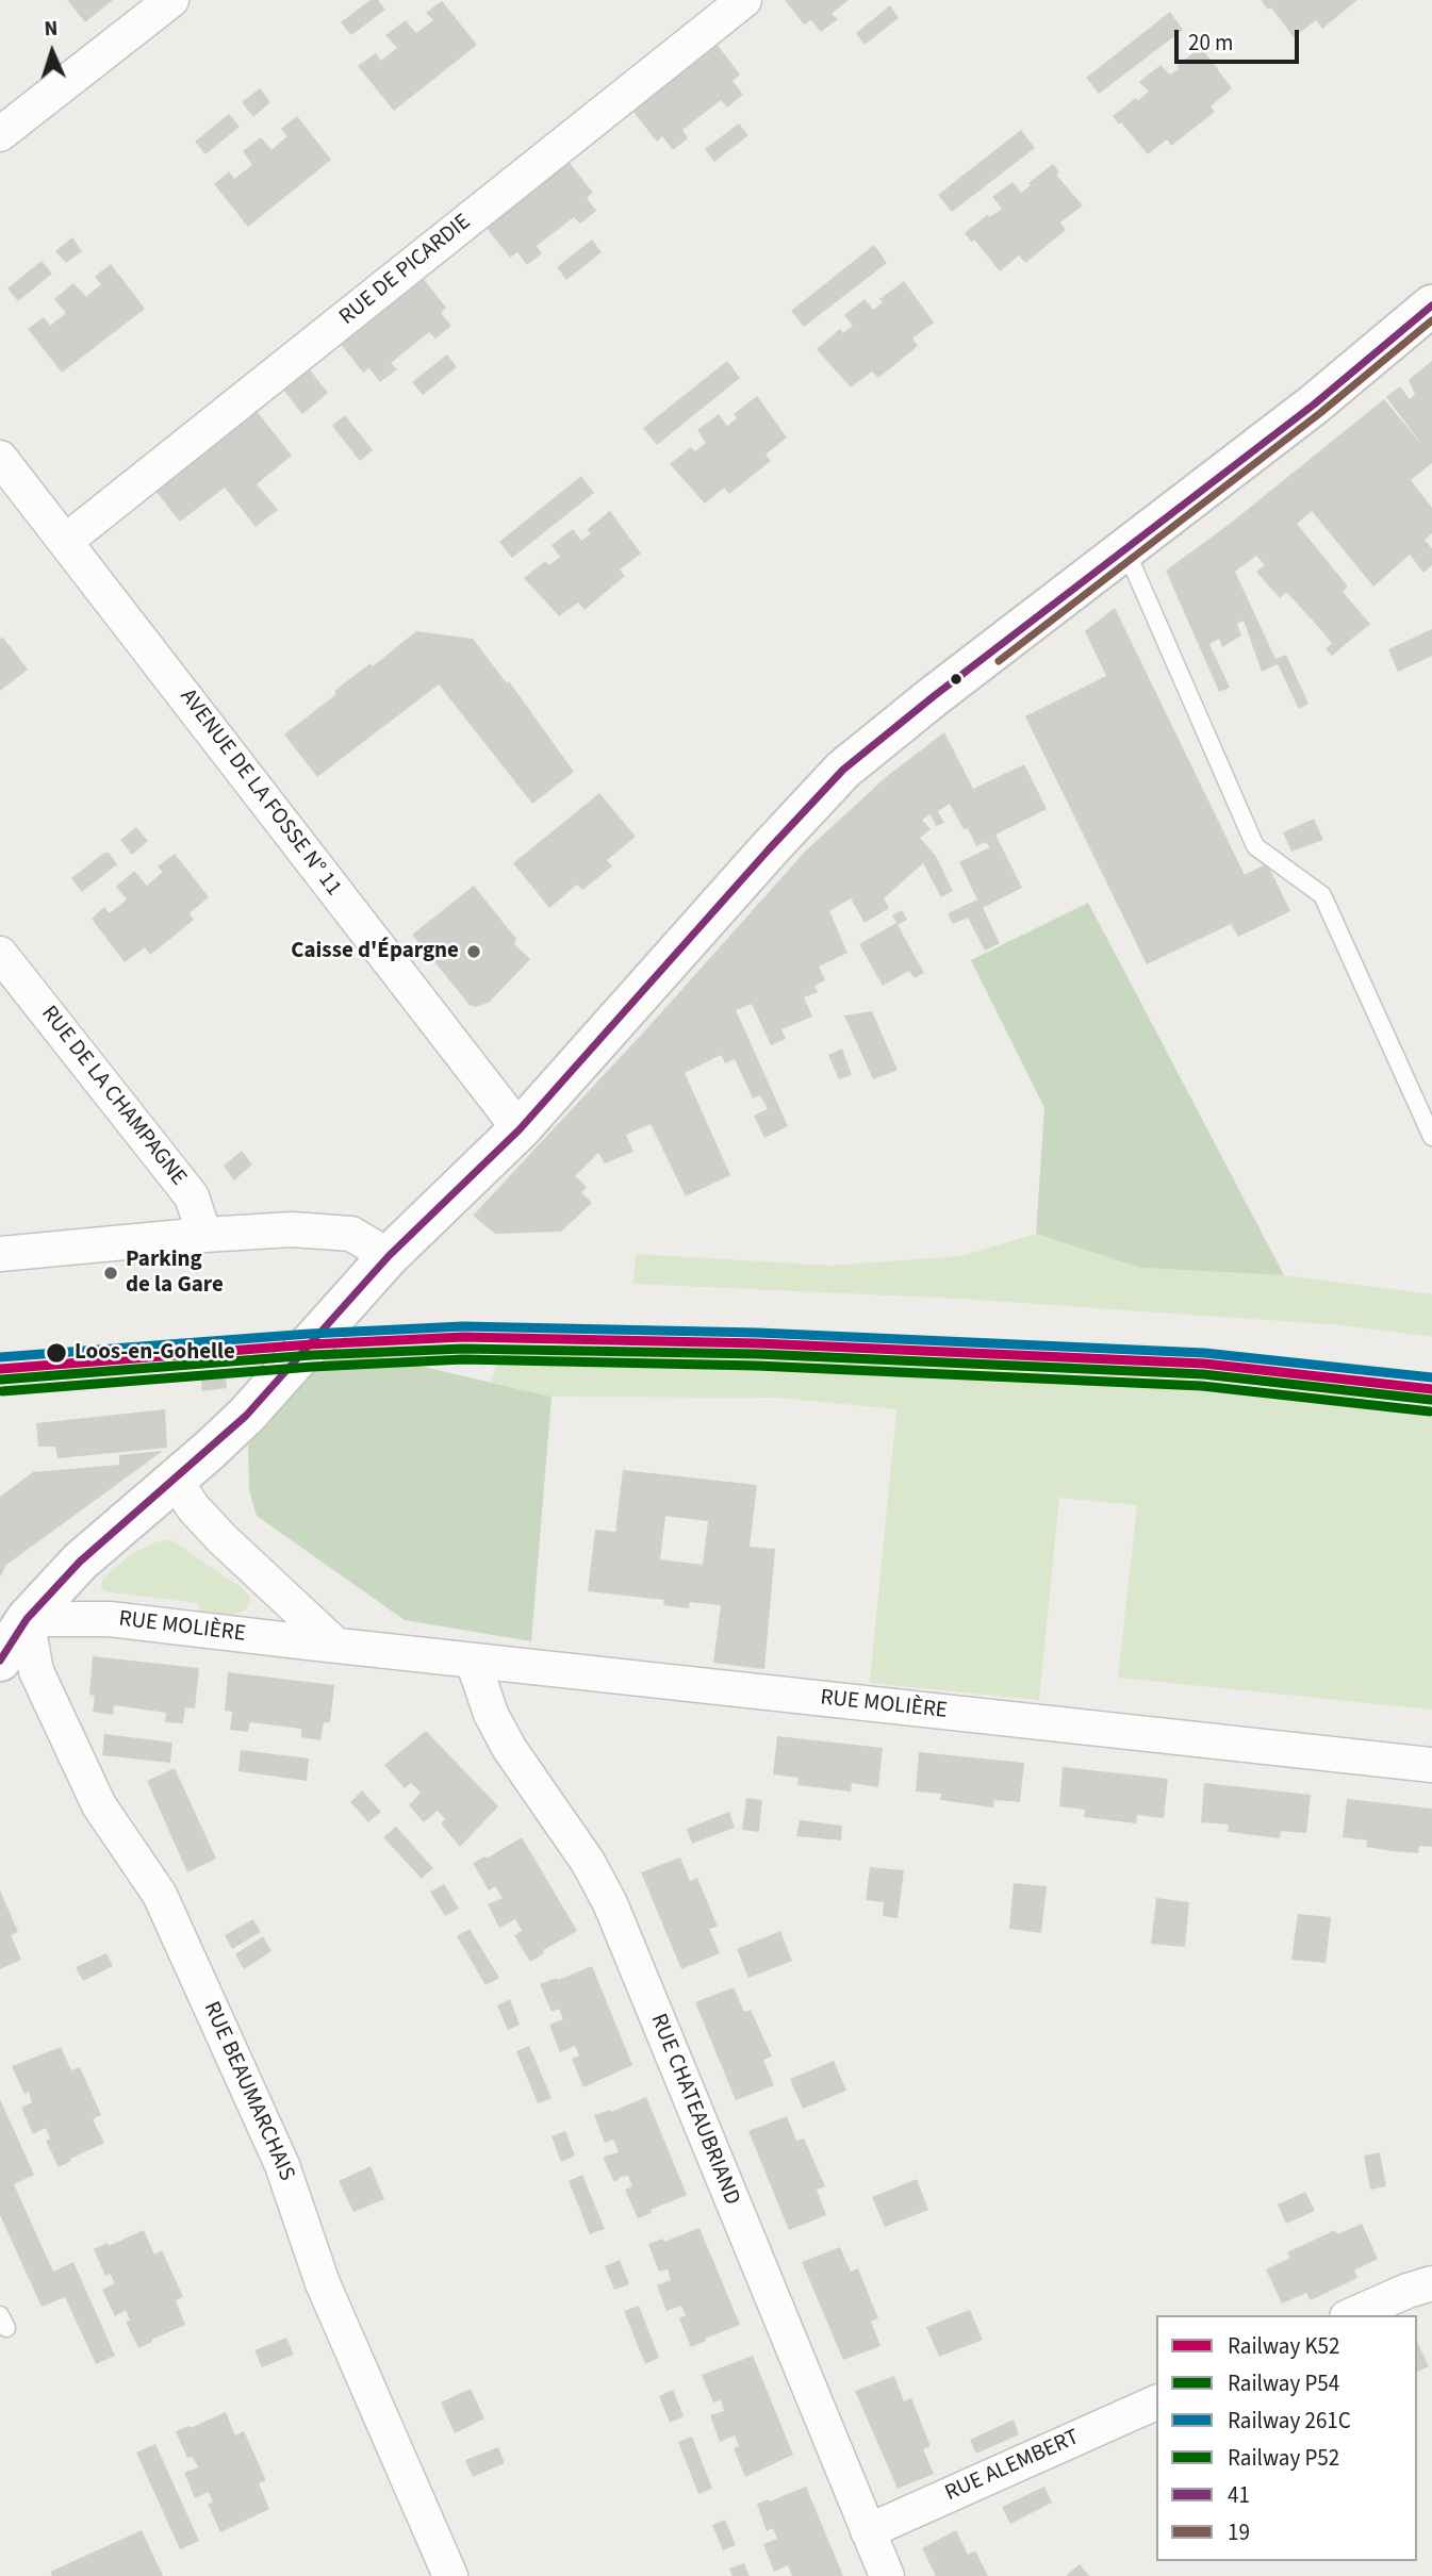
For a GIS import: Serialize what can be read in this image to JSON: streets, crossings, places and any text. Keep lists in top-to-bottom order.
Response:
{
  "streets": {
    "street": [
      "RUE DE PICARDIE",
      "AVENUE DE LA FOSSE N° 11",
      "RUE DE LA CHAMPAGNE",
      "RUE MOLIÈRE",
      "RUE BEAUMARCHAIS",
      "RUE CHATEAUBRIAND",
      "RUE ALEMBERT"
    ]
  },
  "crossings": [
    ["RUE DE PICARDIE", "AVENUE DE LA FOSSE N° 11"],
    ["RUE MOLIÈRE", "RUE BEAUMARCHAIS"],
    ["RUE MOLIÈRE", "RUE CHATEAUBRIAND"],
    ["RUE CHATEAUBRIAND", "RUE ALEMBERT"]
  ],
  "places": ["Caisse d'Épargne", "Parking de la Gare", "Loos-en-Gohelle"],
  "lines": [
    "transit line 41",
    "transit line 19",
    "rail line 261C",
    "rail line K52",
    "rail line P54",
    "rail line P52"
  ],
  "legend": [
    "Railway K52",
    "Railway P54",
    "Railway 261C",
    "Railway P52",
    "41",
    "19"
  ],
  "scale_bar": "20 m",
  "north": "top"
}
